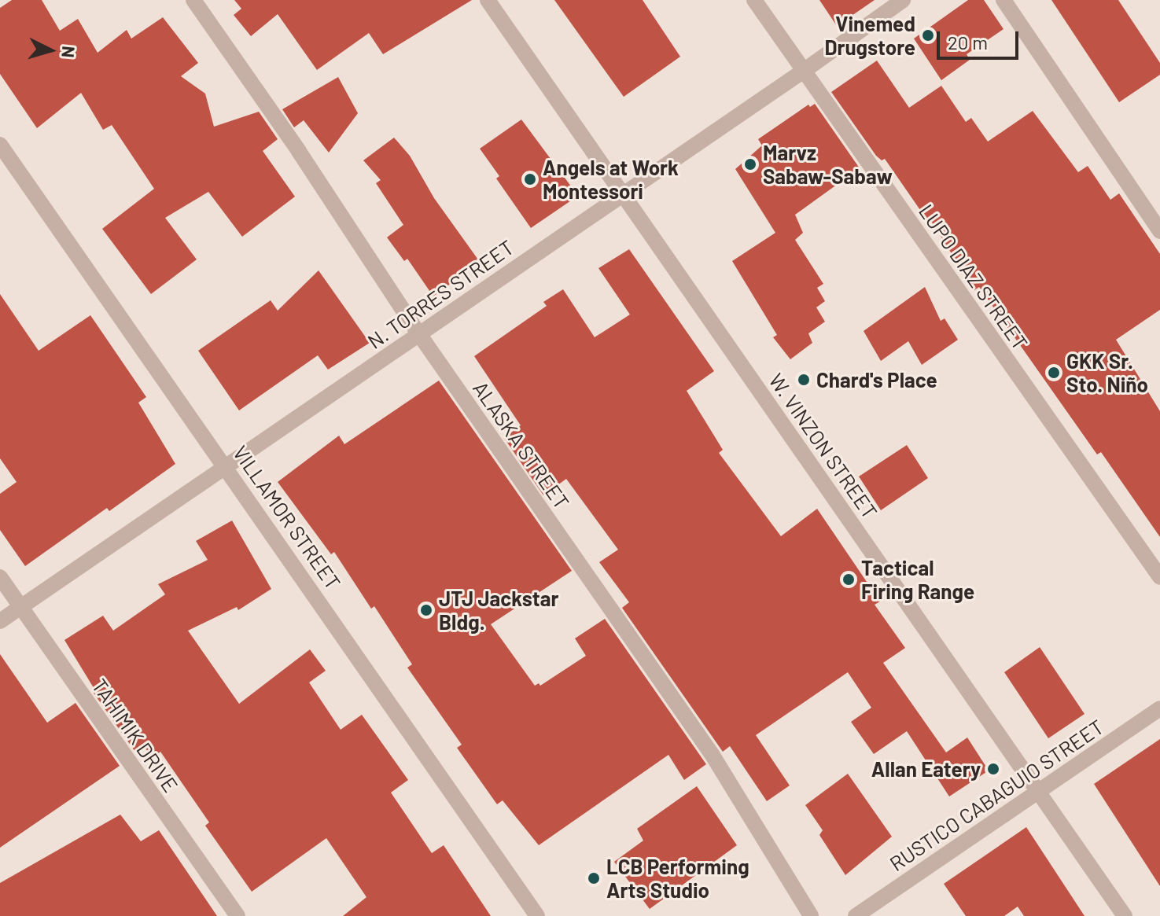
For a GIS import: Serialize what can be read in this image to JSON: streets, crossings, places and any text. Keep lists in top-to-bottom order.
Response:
{
  "streets": {
    "street": [
      "LUPO DIAZ STREET",
      "N. TORRES STREET",
      "ALASKA STREET",
      "W. VINZON STREET",
      "VILLAMOR STREET",
      "TAHIMIK DRIVE",
      "RUSTICO CABAGUIO STREET"
    ]
  },
  "crossings": [
    ["LUPO DIAZ STREET", "N. TORRES STREET"],
    ["N. TORRES STREET", "ALASKA STREET"],
    ["N. TORRES STREET", "W. VINZON STREET"],
    ["N. TORRES STREET", "VILLAMOR STREET"],
    ["N. TORRES STREET", "TAHIMIK DRIVE"],
    ["W. VINZON STREET", "RUSTICO CABAGUIO STREET"]
  ],
  "places": [
    "Vinemed Drugstore",
    "Marvz Sabaw-Sabaw",
    "Angels at Work Montessori",
    "GKK Sr. Sto. Niño",
    "Chard's Place",
    "Tactical Firing Range",
    "JTJ Jackstar Bldg.",
    "Allan Eatery",
    "LCB Performing Arts Studio"
  ],
  "scale_bar": "20 m",
  "north": "right"
}
